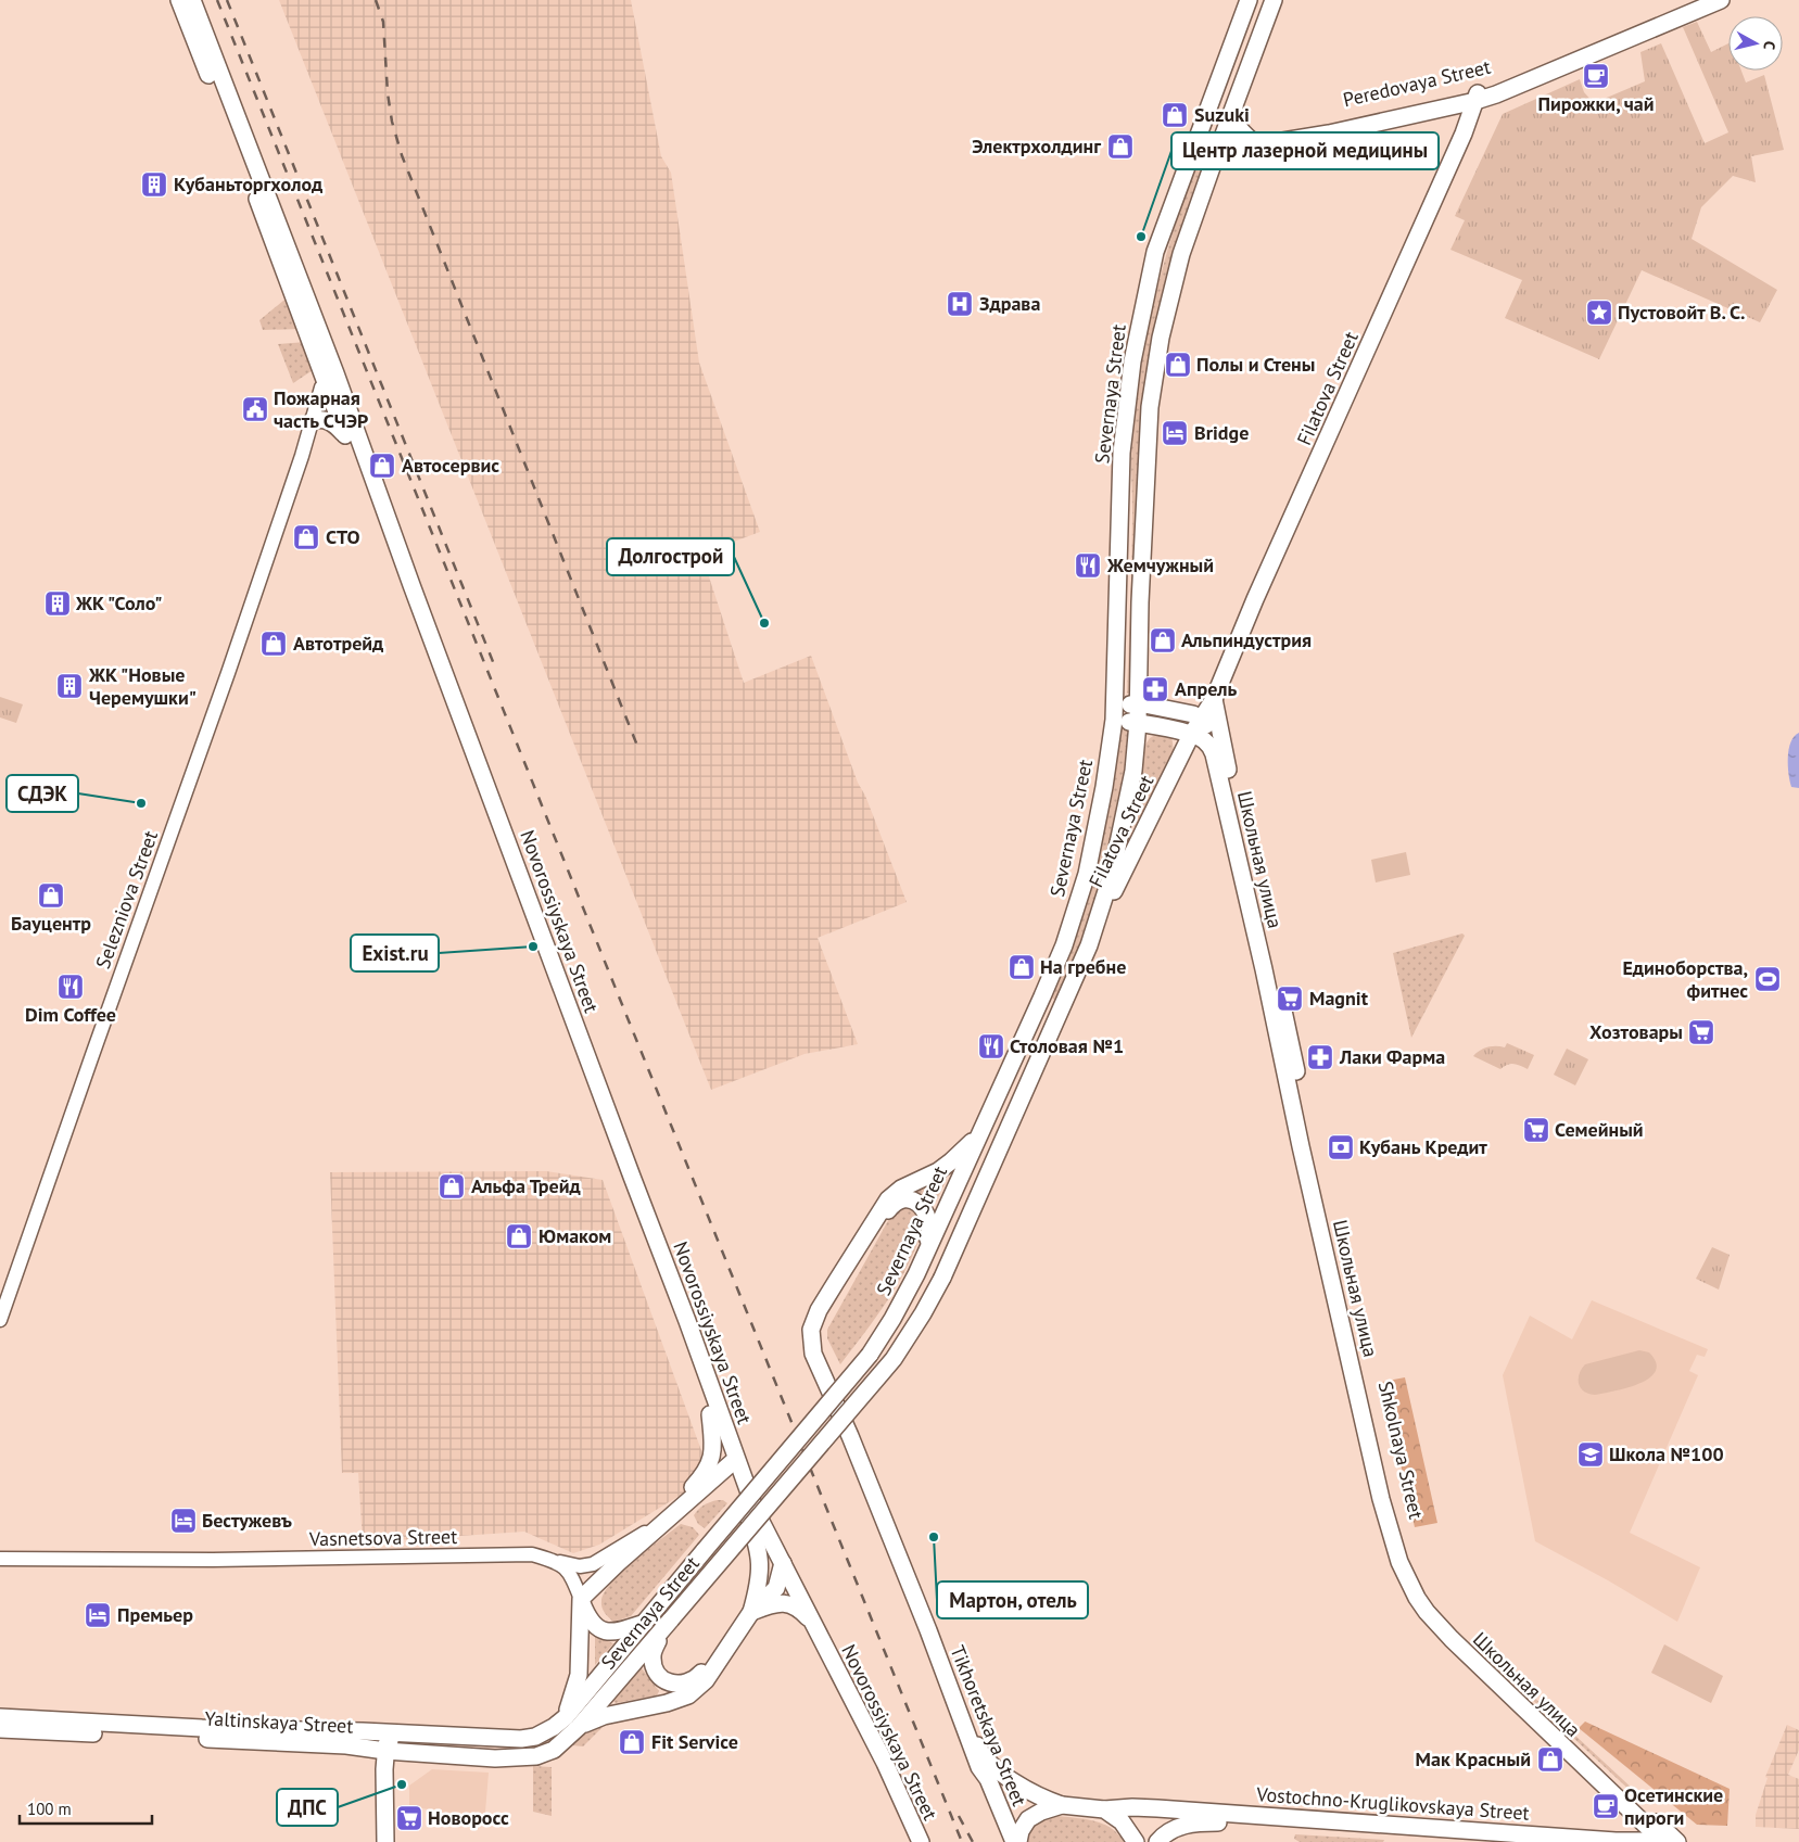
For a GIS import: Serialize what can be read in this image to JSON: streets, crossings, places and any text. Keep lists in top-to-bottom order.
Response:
{
  "streets": {
    "main road": [
      "Peredovaya Street",
      "Filatova Street",
      "Severnaya Street",
      "Школьная улица",
      "Novorossiyskaya Street",
      "Shkolnaya Street",
      "Yaltinskaya Street",
      "Tikhoretskaya Street",
      "Vostochno-Kruglikovskaya Street"
    ],
    "street": ["Selezniova Street", "Vasnetsova Street"]
  },
  "crossings": [
    ["Peredovaya Street", "Filatova Street"],
    ["Peredovaya Street", "Severnaya Street"],
    ["Filatova Street", "Severnaya Street"],
    ["Filatova Street", "Школьная улица"],
    ["Filatova Street", "Shkolnaya Street"],
    ["Severnaya Street", "Школьная улица"],
    ["Severnaya Street", "Novorossiyskaya Street"],
    ["Severnaya Street", "Yaltinskaya Street"],
    ["Severnaya Street", "Tikhoretskaya Street"],
    ["Школьная улица", "Shkolnaya Street"],
    ["Школьная улица", "Vostochno-Kruglikovskaya Street"],
    ["Selezniova Street", "Novorossiyskaya Street"],
    ["Shkolnaya Street", "Vostochno-Kruglikovskaya Street"],
    ["Tikhoretskaya Street", "Vostochno-Kruglikovskaya Street"]
  ],
  "places": {
    "cafe": ["Пирожки, чай", "Осетинские пироги"],
    "shop": [
      "Suzuki",
      "Электрхолдинг",
      "Полы и Стены",
      "Автосервис",
      "СТО",
      "Альпиндустрия",
      "Автотрейд",
      "Бауцентр",
      "На гребне",
      "Альфа Трейд",
      "Юмаком",
      "Fit Service",
      "Мак Красный"
    ],
    "building": ["Кубаньторгхолод", "ЖК \"Соло\"", "ЖК \"Новые Черемушки\""],
    "other": [
      "Центр лазерной медицины",
      "Долгострой",
      "СДЭК",
      "Exist.ru",
      "Мартон, отель",
      "ДПС"
    ],
    "hospital": ["Здрава"],
    "place": ["Пустовойт В. С."],
    "public building": ["Пожарная часть СЧЭР"],
    "hotel": ["Bridge", "Бестужевъ", "Премьер"],
    "restaurant": ["Жемчужный", "Dim Coffee", "Столовая №1"],
    "pharmacy": ["Апрель", "Лаки Фарма"],
    "sports": ["Единоборства, фитнес"],
    "supermarket": [
      "Magnit",
      "Хозтовары",
      "Семейный",
      "Новоросс"
    ],
    "bank": ["Кубань Кредит"],
    "school or university": ["Школа №100"]
  },
  "scale_bar": "100 m",
  "north": "right"
}
